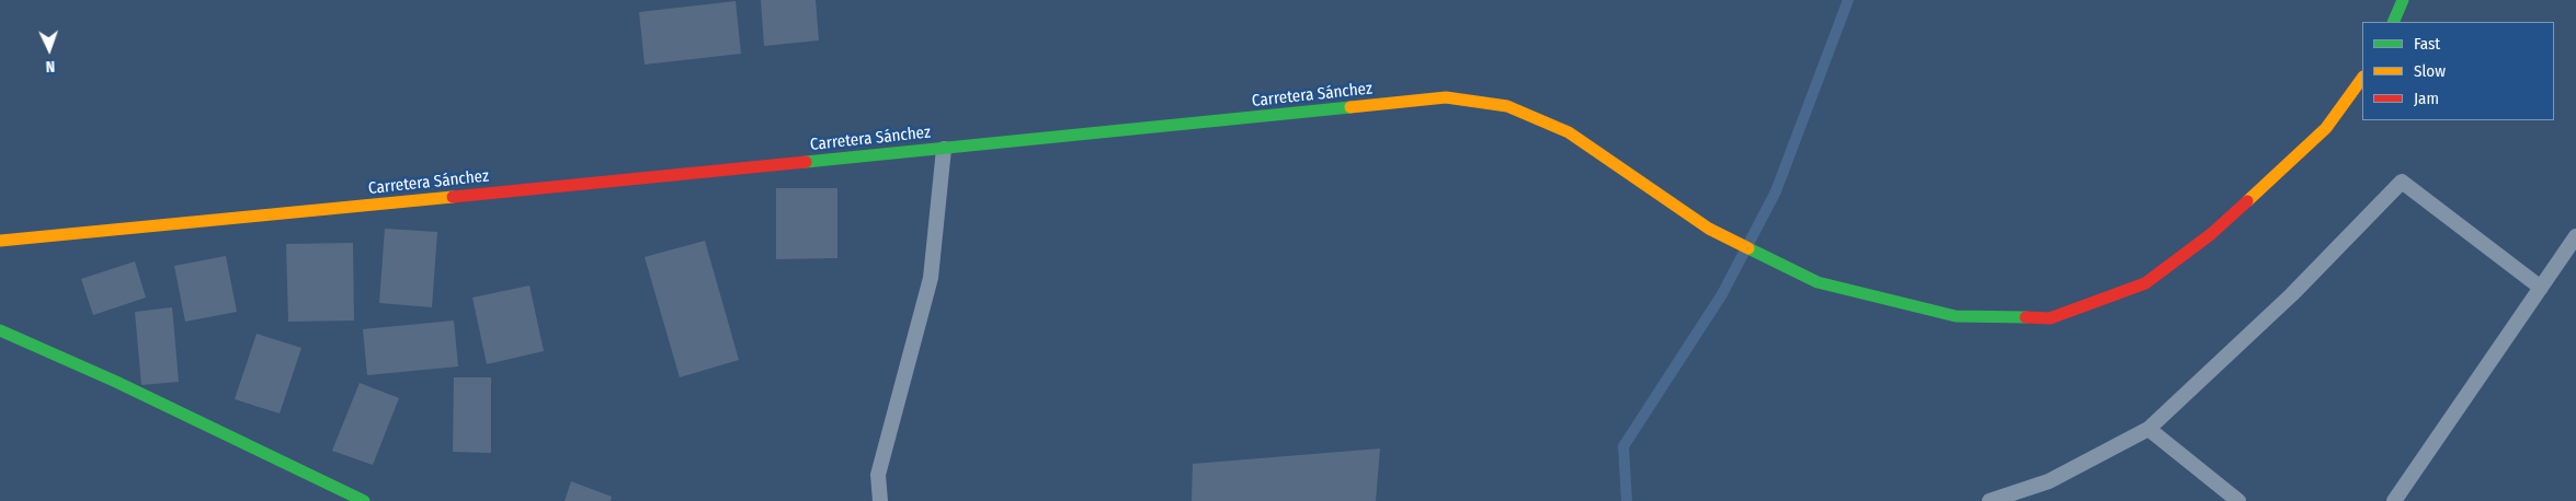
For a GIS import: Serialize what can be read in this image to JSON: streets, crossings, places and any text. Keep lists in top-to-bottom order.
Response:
{
  "streets": {
    "main road": ["Carretera Sánchez"]
  },
  "legend": ["Fast", "Slow", "Jam"],
  "north": "bottom"
}
